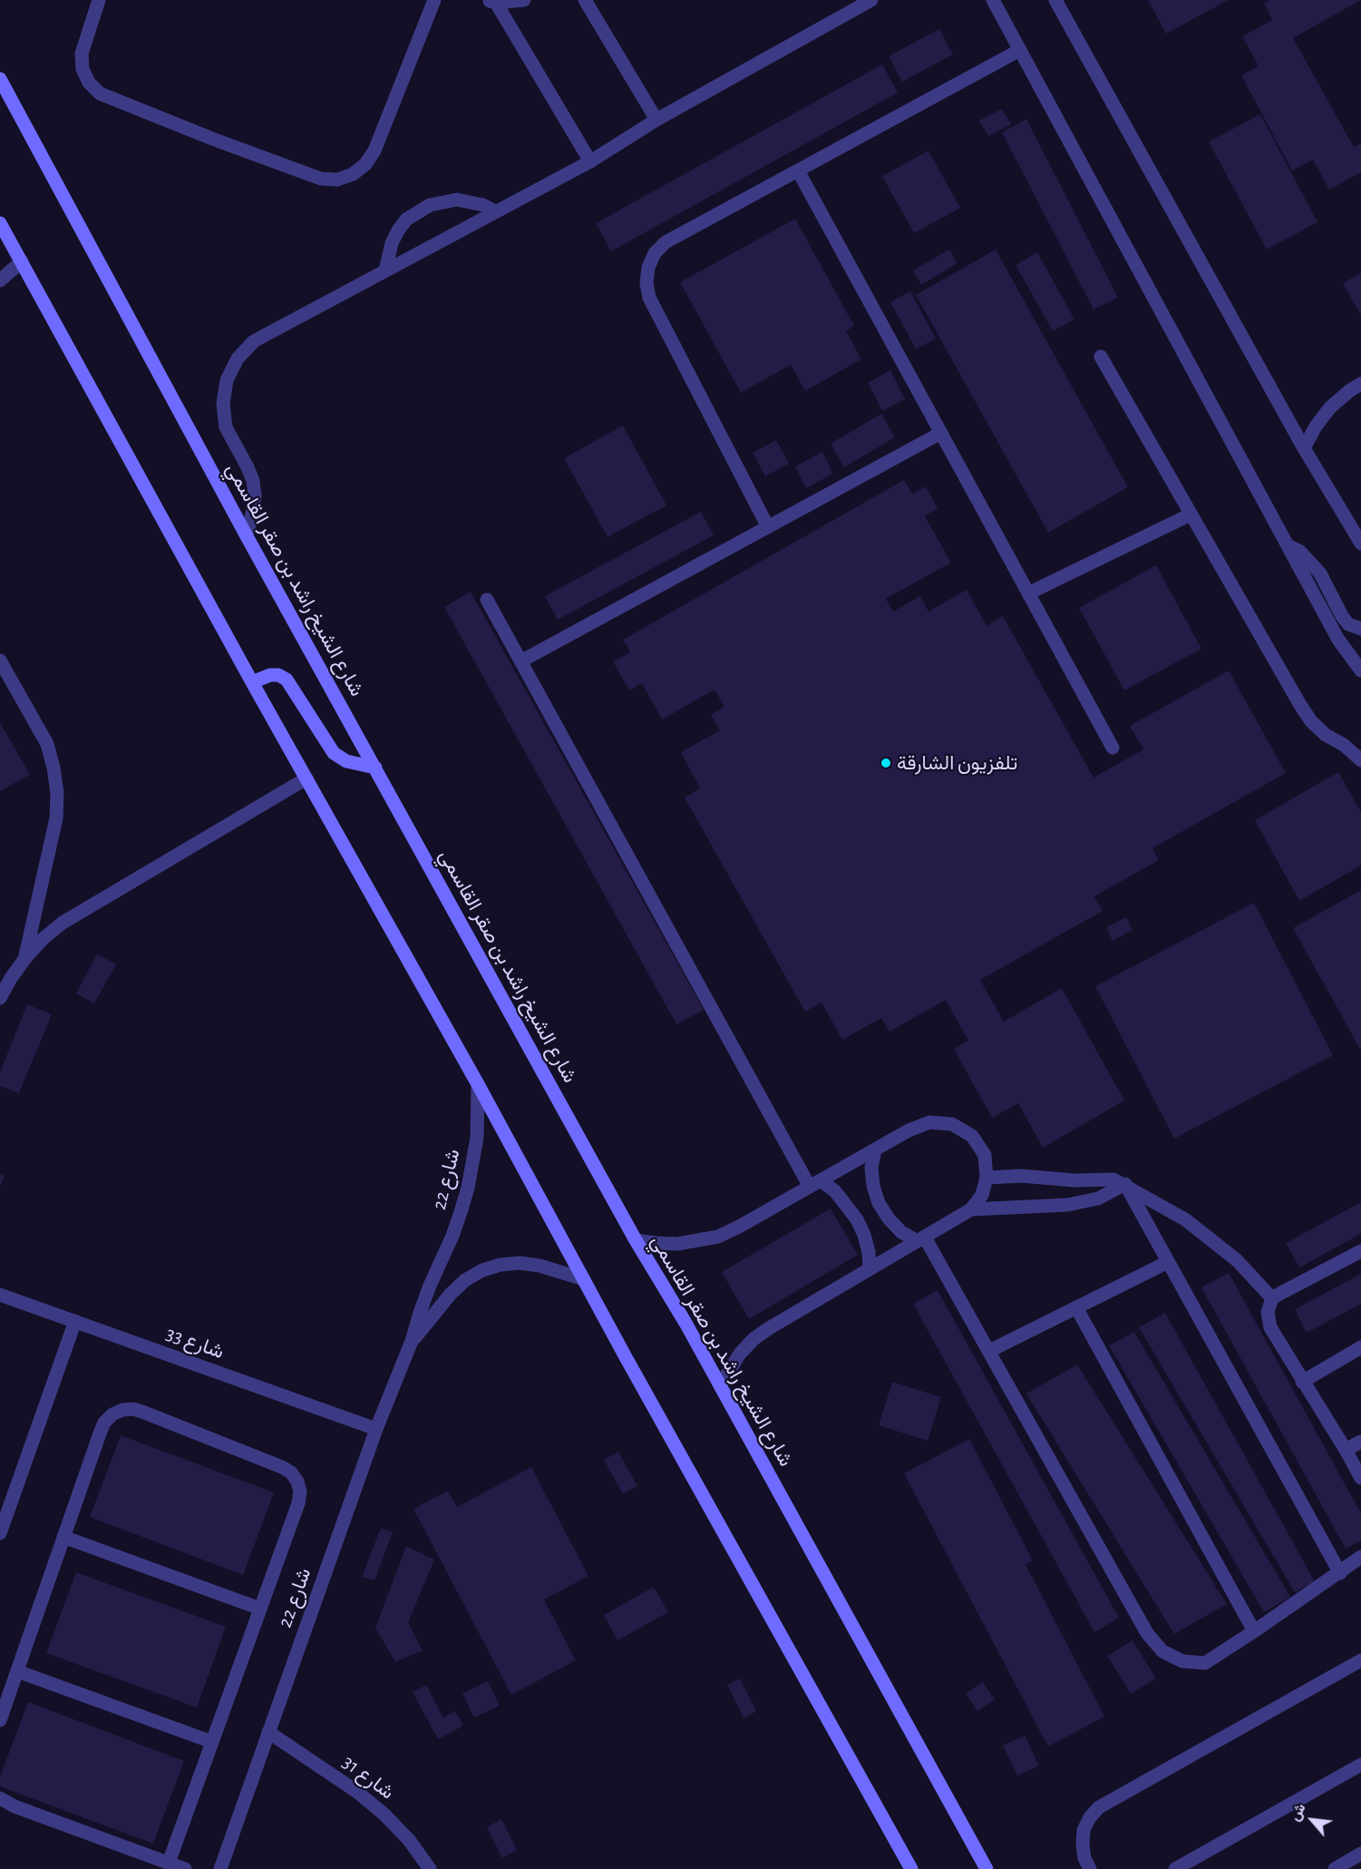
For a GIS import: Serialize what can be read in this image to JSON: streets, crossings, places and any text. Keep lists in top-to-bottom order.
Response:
{
  "streets": {
    "main road": ["شارع الشيخ راشد بن صقر القاسمي"],
    "street": ["شارع 22", "شارع 33", "شارع 31"]
  },
  "crossings": [
    ["شارع 22", "شارع 33"],
    ["شارع 22", "شارع 31"]
  ],
  "places": ["تلفزيون الشارقة"],
  "north": "top left"
}
